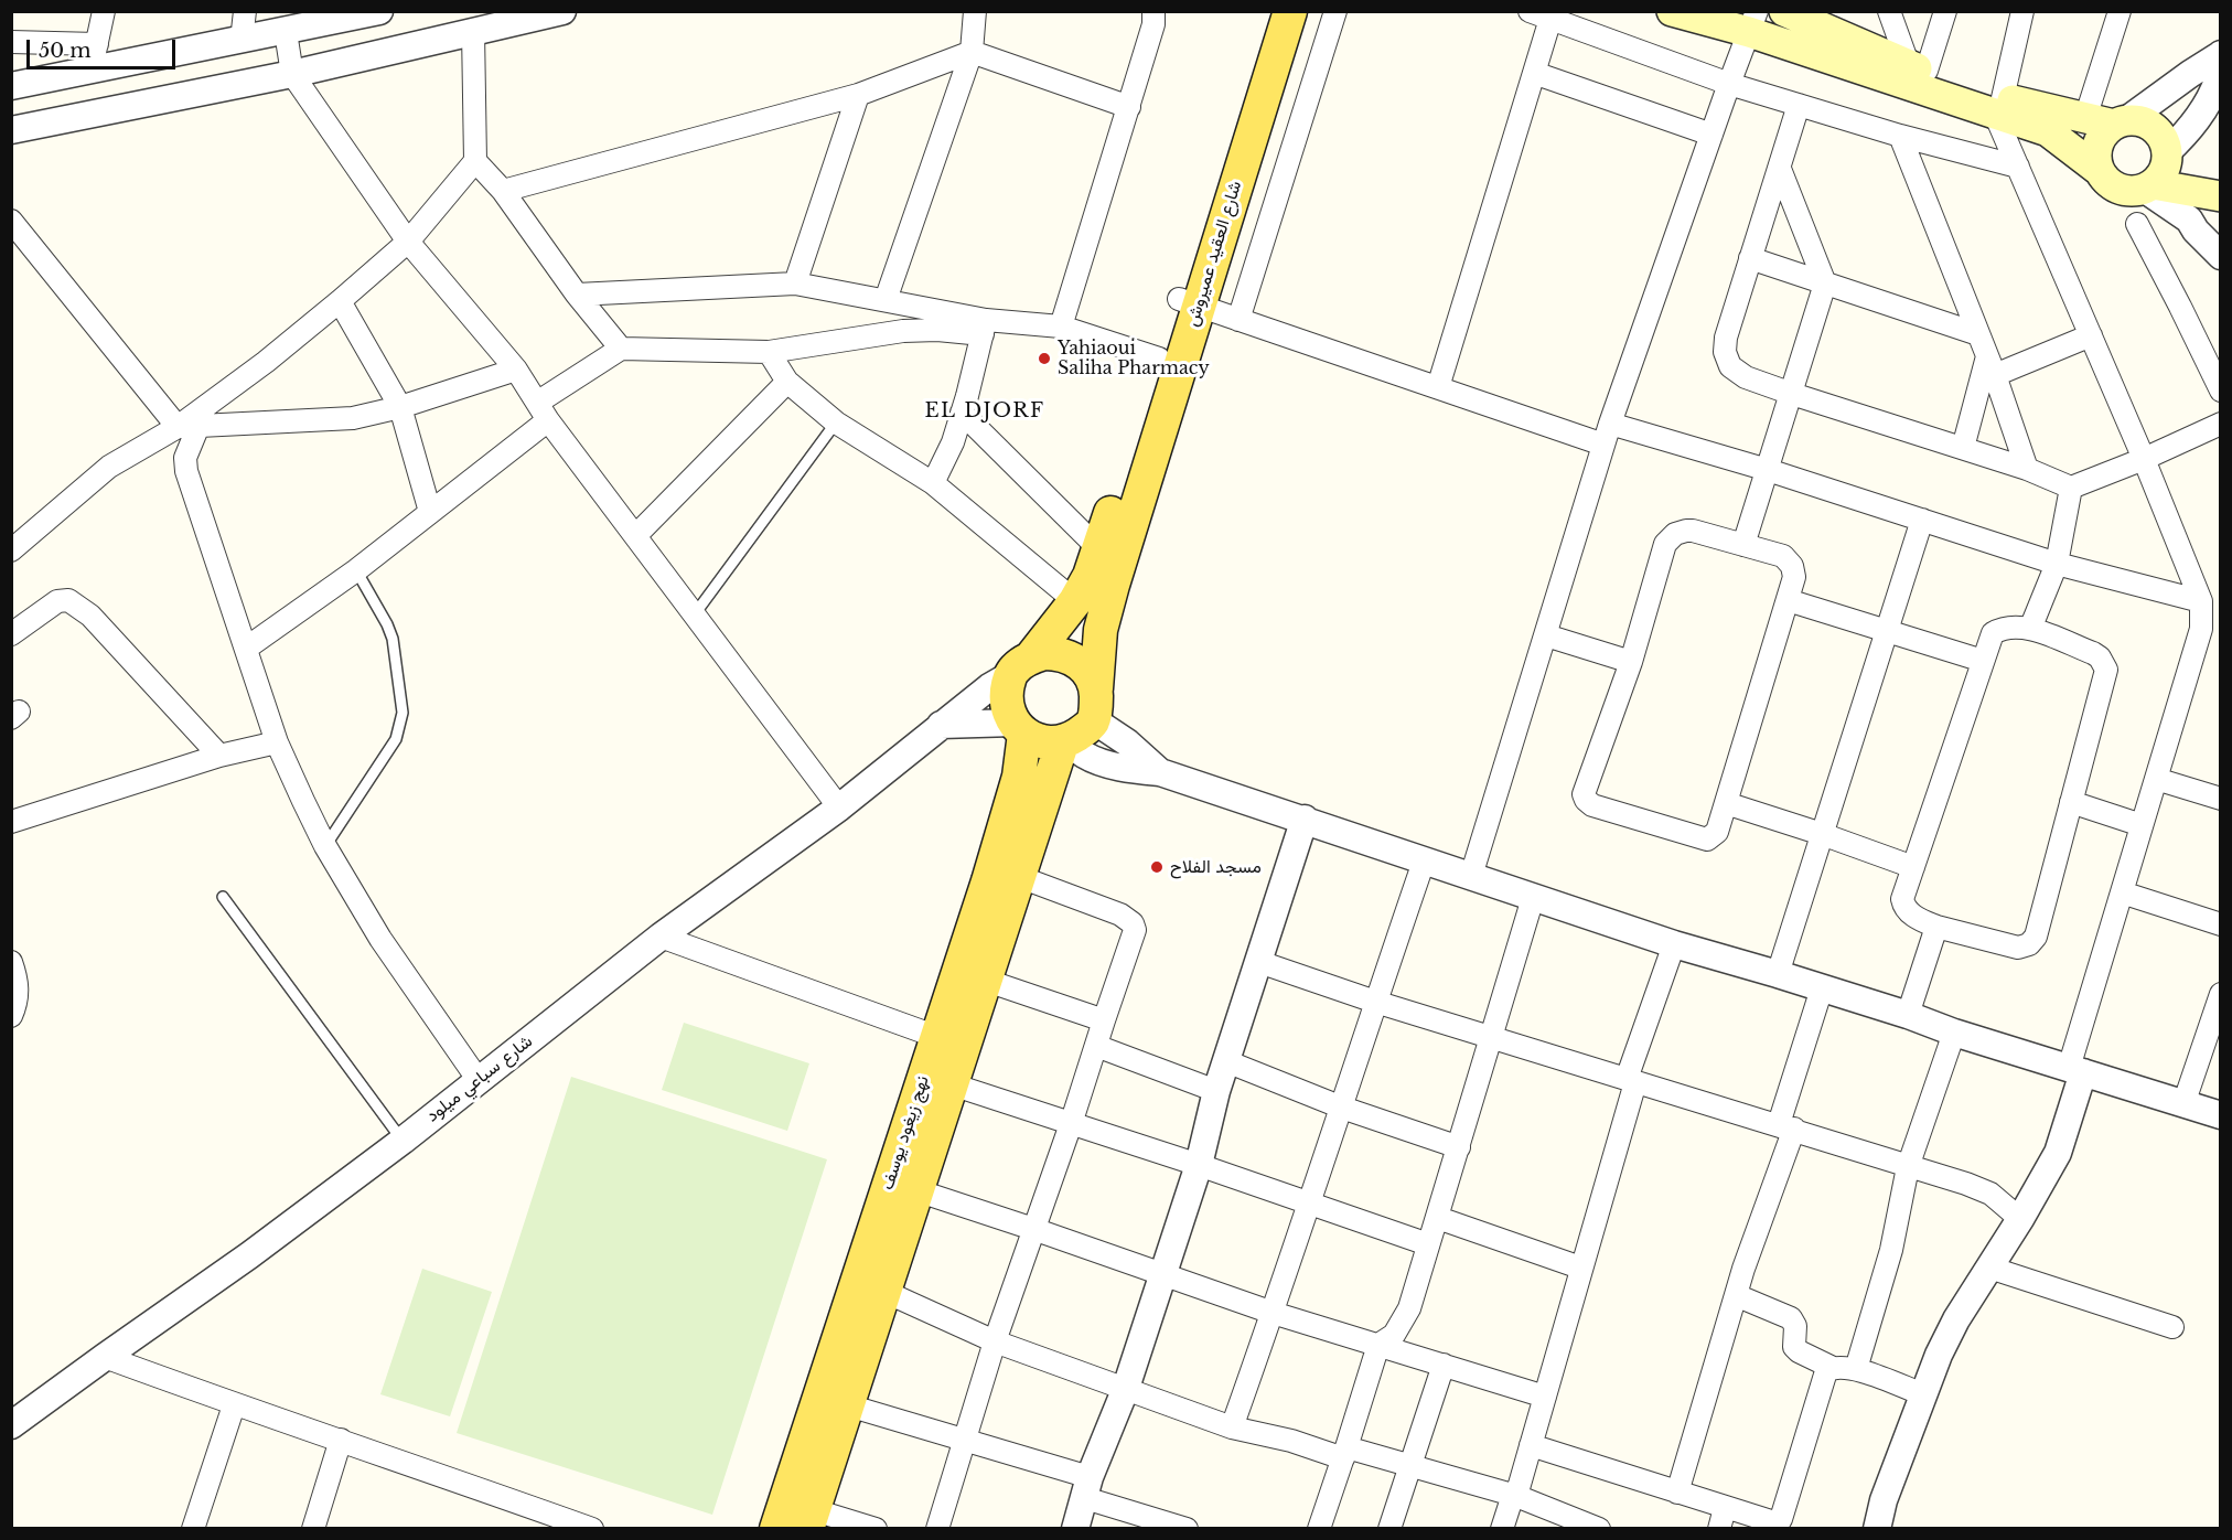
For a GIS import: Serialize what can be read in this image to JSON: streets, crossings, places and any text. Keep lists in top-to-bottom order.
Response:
{
  "streets": {
    "main road": ["شارع العقيد عميروش", "نهج زيغود يوسف"],
    "street": ["شارع سباعي ميلود"]
  },
  "crossings": [
    ["شارع العقيد عميروش", "شارع سباعي ميلود"],
    ["شارع العقيد عميروش", "نهج زيغود يوسف"],
    ["شارع سباعي ميلود", "نهج زيغود يوسف"]
  ],
  "districts": ["EL DJORF"],
  "places": ["Yahiaoui Saliha Pharmacy", "مسجد الفلاح"],
  "scale_bar": "50 m"
}
